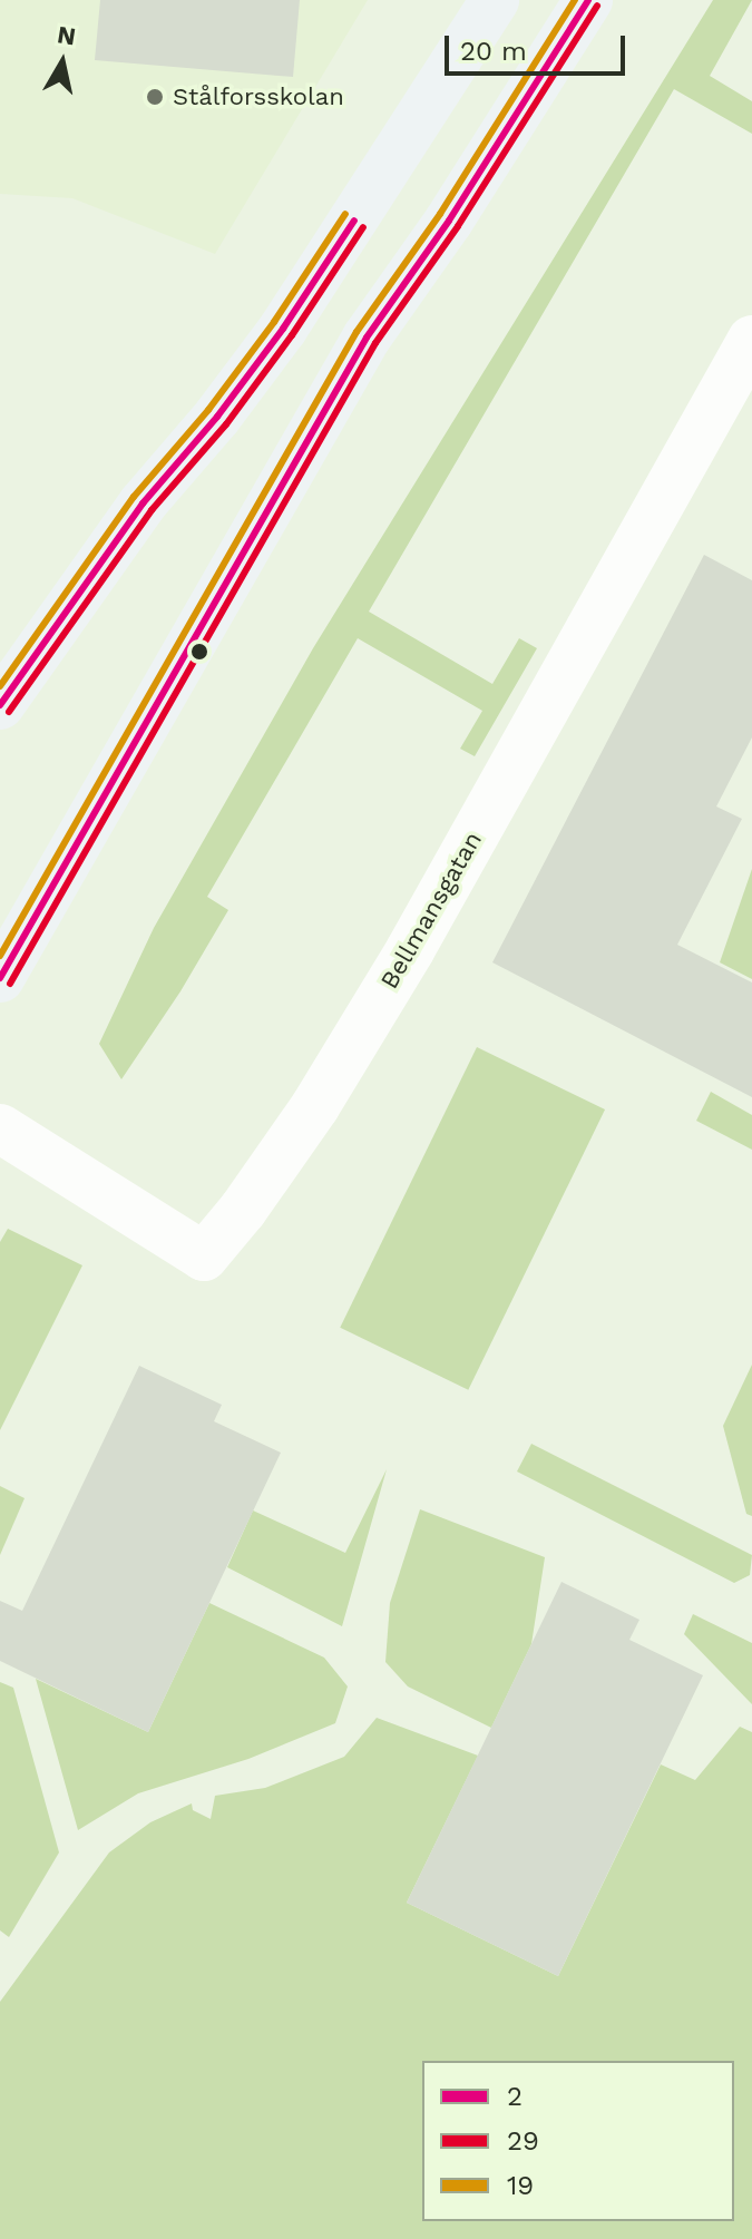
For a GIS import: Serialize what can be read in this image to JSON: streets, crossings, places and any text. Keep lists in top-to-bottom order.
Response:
{
  "streets": {
    "street": ["Bellmansgatan"]
  },
  "places": ["Stålforsskolan"],
  "lines": ["transit line 2", "transit line 19", "transit line 29"],
  "legend": ["2", "29", "19"],
  "scale_bar": "20 m",
  "north": "top"
}
